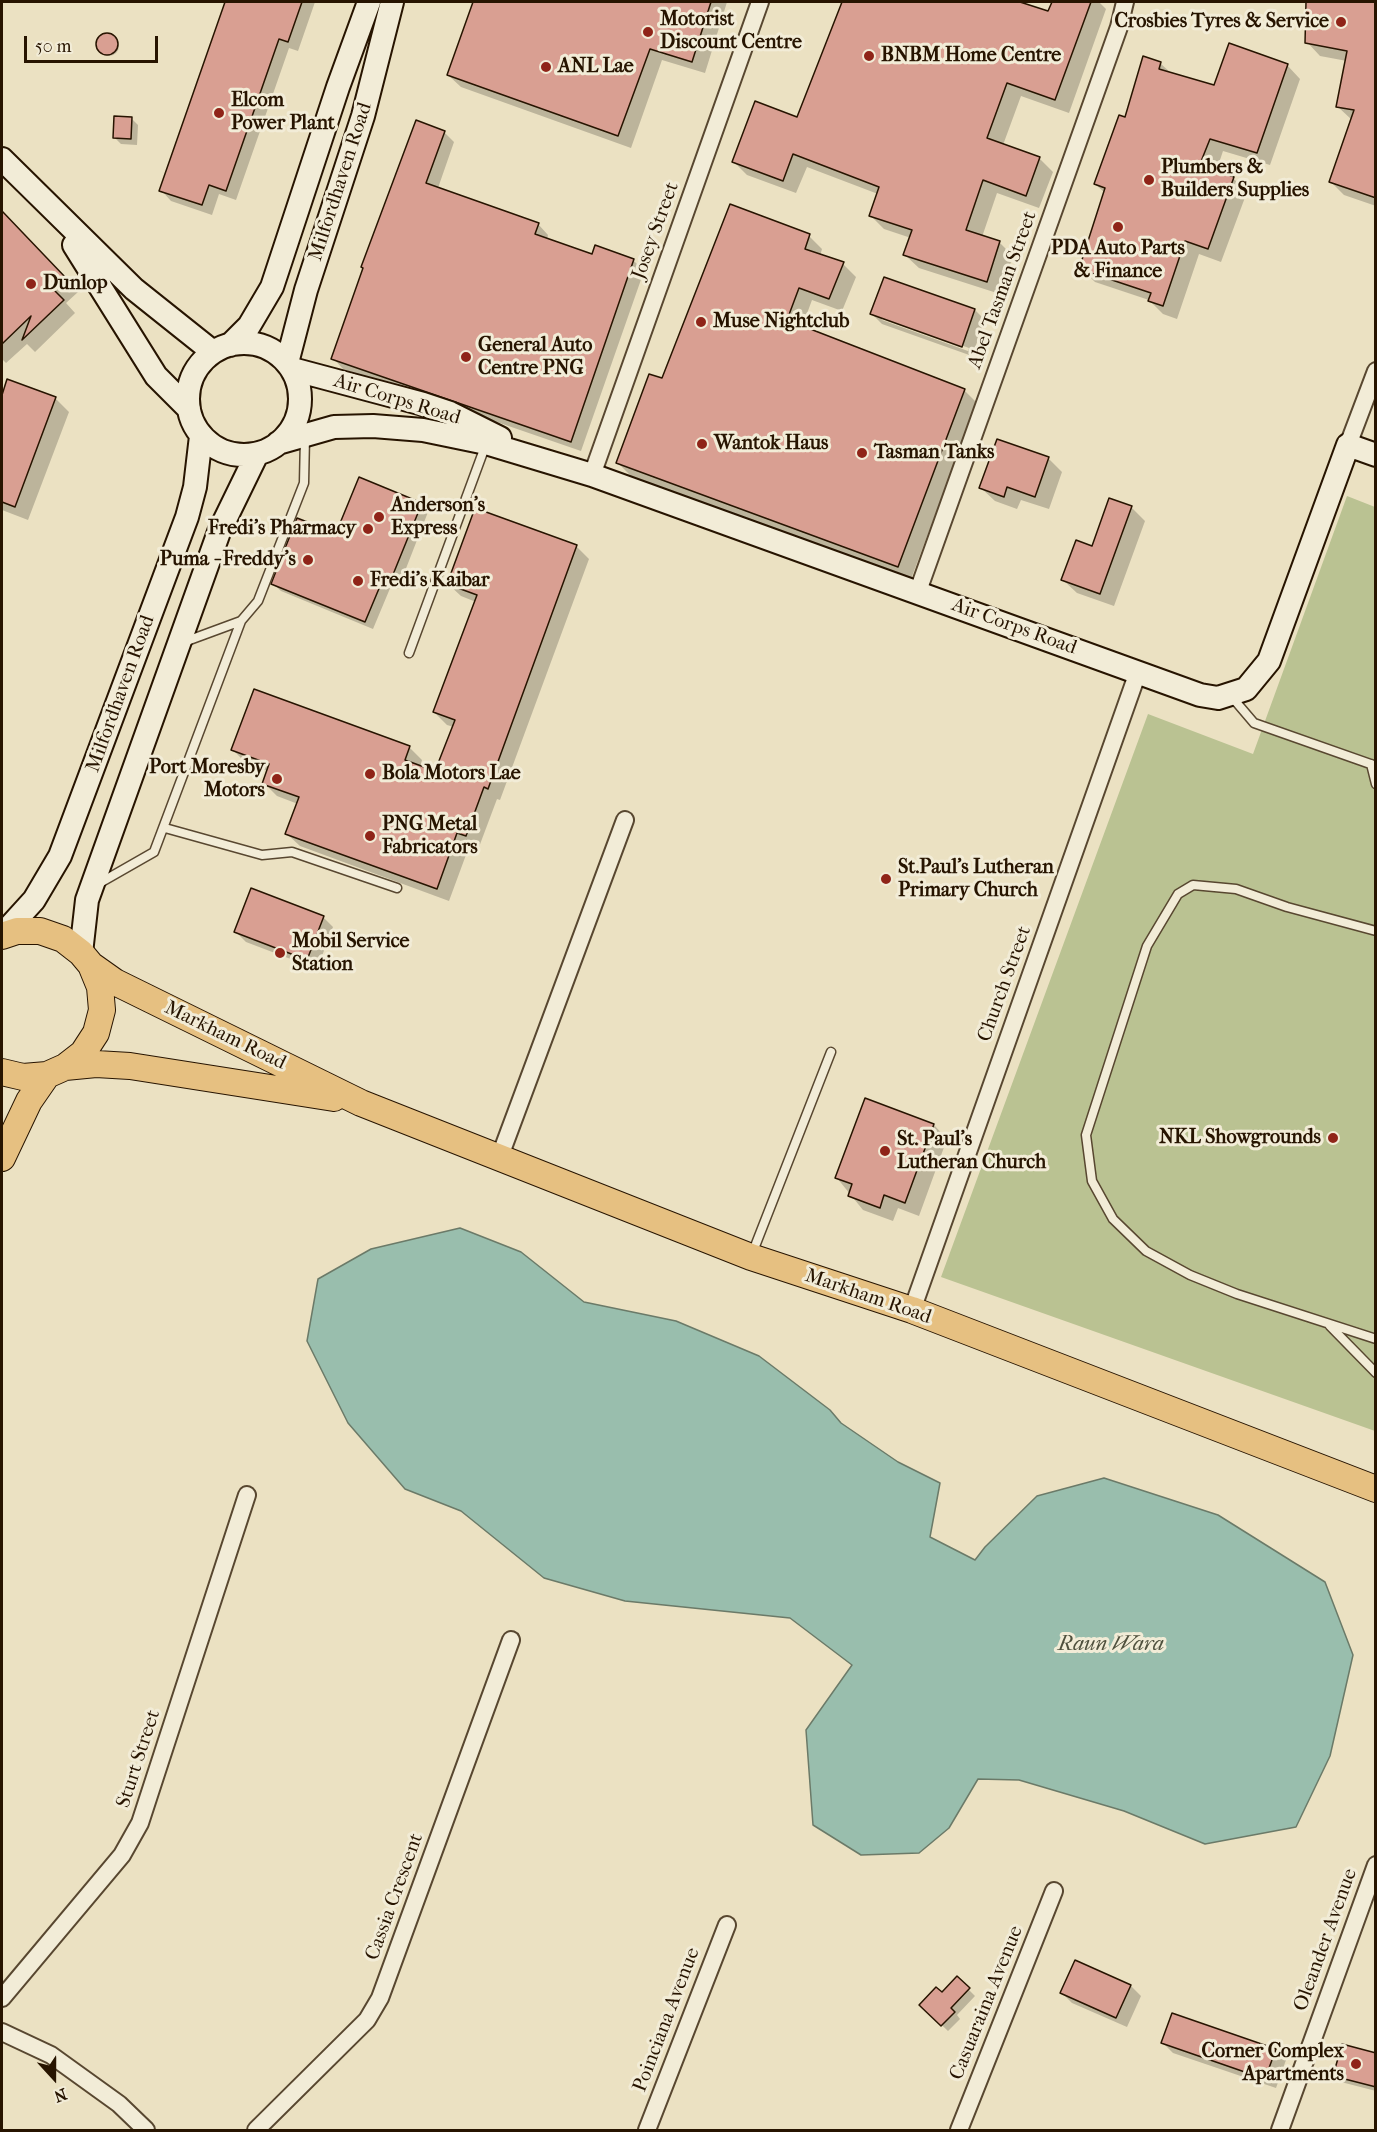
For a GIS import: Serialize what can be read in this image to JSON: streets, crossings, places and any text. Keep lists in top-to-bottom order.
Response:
{
  "streets": {
    "main road": ["Milfordhaven Road", "Air Corps Road", "Markham Road"],
    "street": [
      "Josey Street",
      "Abel Tasman Street",
      "Church Street",
      "Sturt Street",
      "Cassia Crescent",
      "Oleander Avenue",
      "Casuaraina Avenue",
      "Poinciana Avenue"
    ]
  },
  "crossings": [
    ["Milfordhaven Road", "Air Corps Road"],
    ["Milfordhaven Road", "Markham Road"],
    ["Josey Street", "Air Corps Road"],
    ["Abel Tasman Street", "Air Corps Road"],
    ["Air Corps Road", "Church Street"],
    ["Church Street", "Markham Road"]
  ],
  "water": ["Raun Wara"],
  "places": [
    "Crosbies Tyres & Service",
    "Motorist Discount Centre",
    "BNBM Home Centre",
    "ANL Lae",
    "Elcom Power Plant",
    "Plumbers & Builders Supplies",
    "PDA Auto Parts & Finance",
    "Dunlop",
    "Muse Nightclub",
    "General Auto Centre PNG",
    "Wantok Haus",
    "Tasman Tanks",
    "Anderson's Express",
    "Fredi's Pharmacy",
    "Puma - Freddy's",
    "Fredi's Kaibar",
    "Bola Motors Lae",
    "Port Moresby Motors",
    "PNG Metal Fabricators",
    "St.Paul's Lutheran Primary Church",
    "Mobil Service Station",
    "NKL Showgrounds",
    "St. Paul's Lutheran Church",
    "Corner Complex Apartments"
  ],
  "scale_bar": "50 m",
  "north": "bottom"
}
